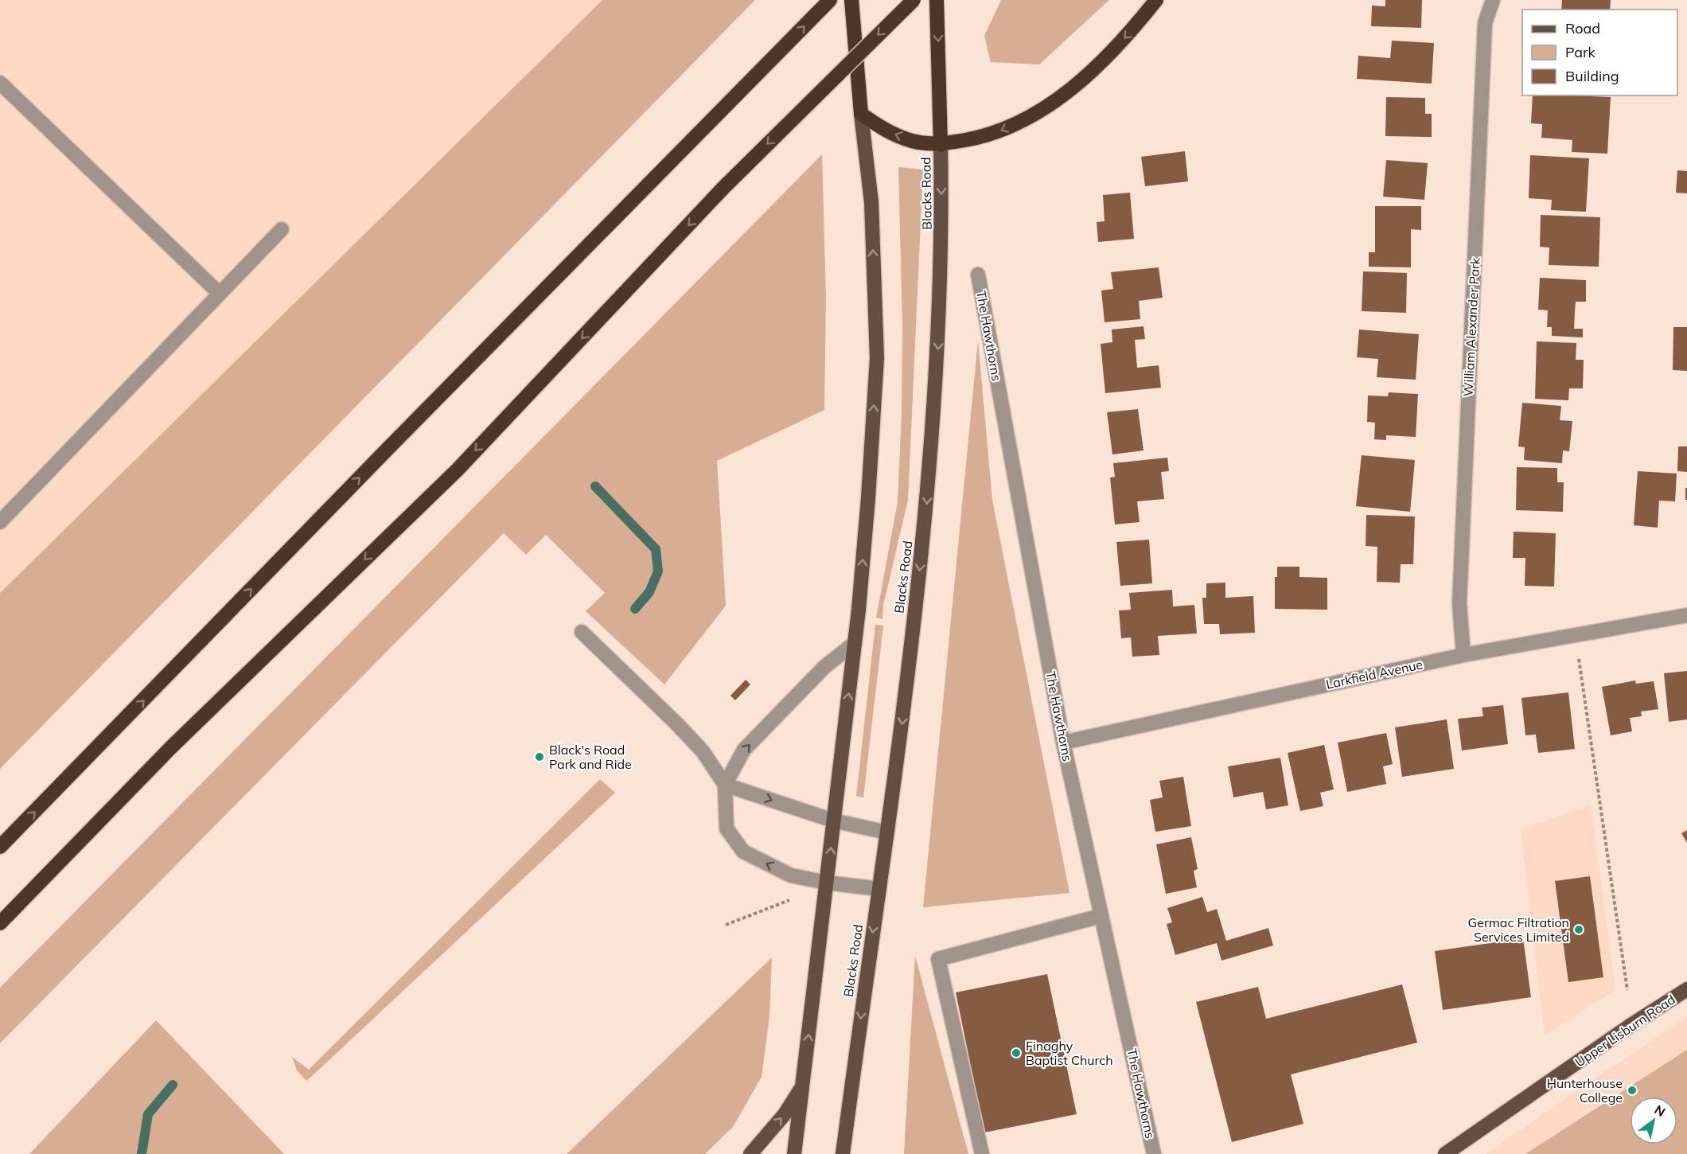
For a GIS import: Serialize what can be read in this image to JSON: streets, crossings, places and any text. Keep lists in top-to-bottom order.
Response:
{
  "streets": {
    "highway": ["Blacks Road"],
    "main road": ["Upper Lisburn Road"],
    "street": ["William Alexander Park", "The Hawthorns", "Larkfield Avenue"]
  },
  "crossings": [
    ["William Alexander Park", "Larkfield Avenue"],
    ["The Hawthorns", "Larkfield Avenue"]
  ],
  "one_way": ["Blacks Road"],
  "places": [
    "Black's Road Park and Ride",
    "Germac Filtration Services Limited",
    "Finaghy Baptist Church",
    "Hunterhouse College"
  ],
  "legend": ["Road", "Park", "Building"],
  "north": "top right"
}
